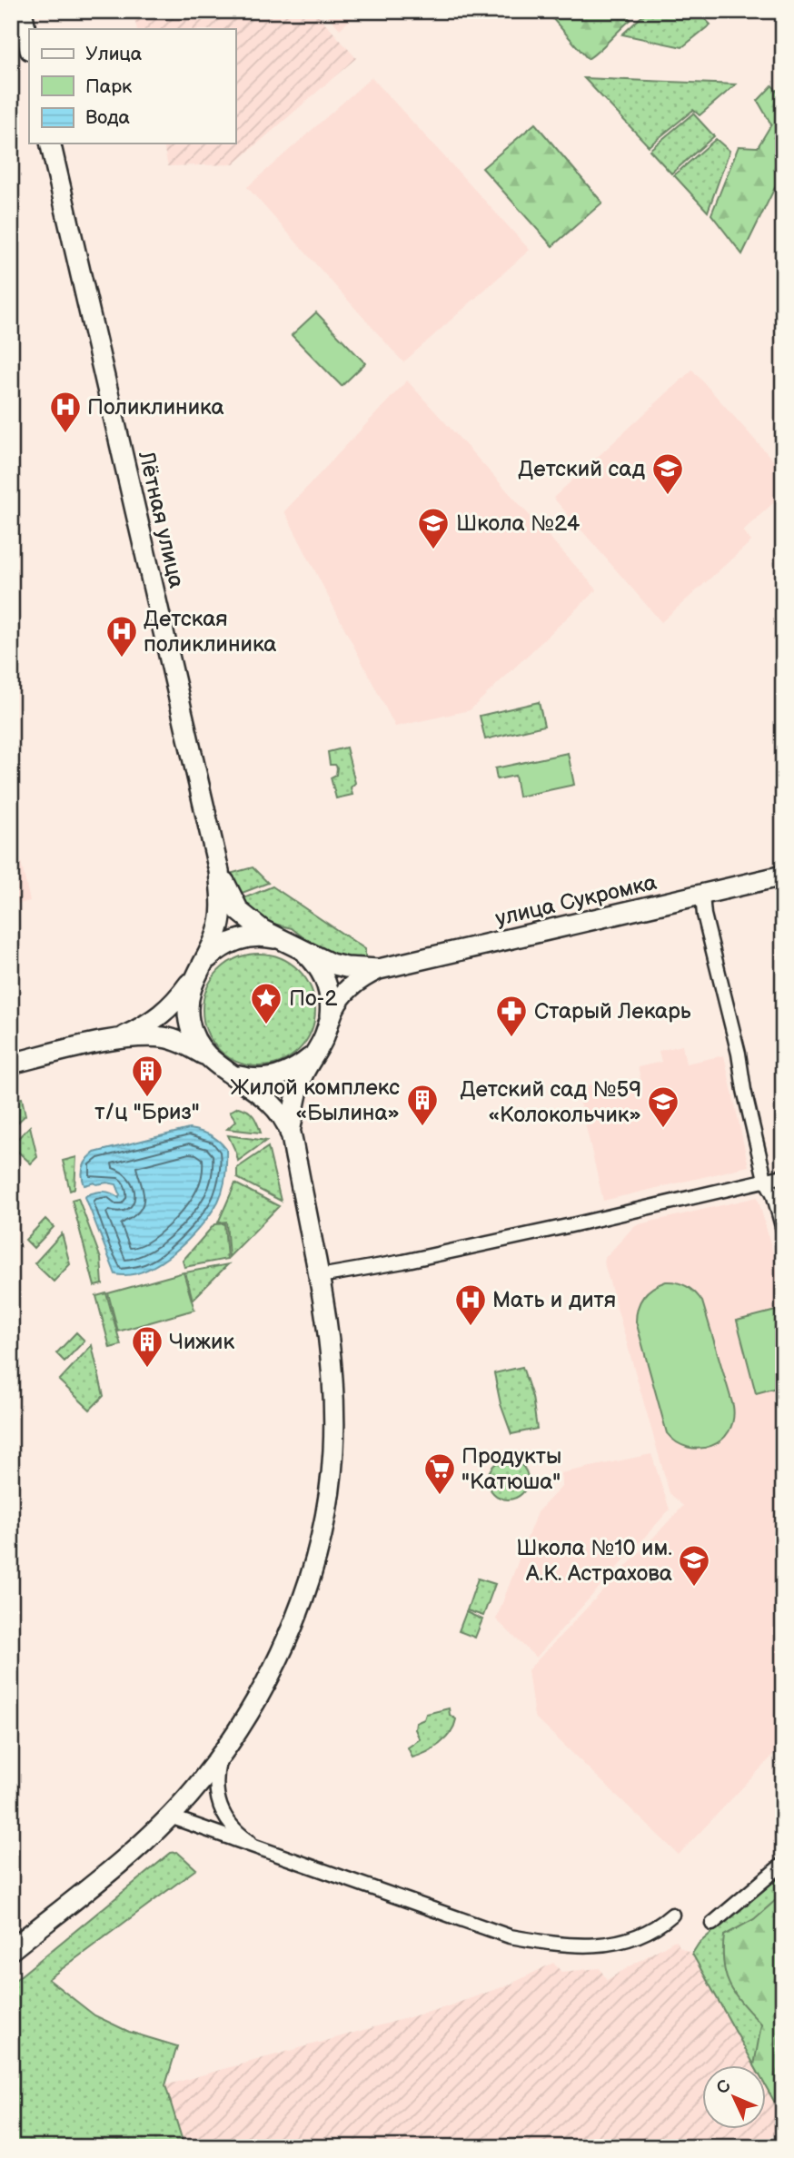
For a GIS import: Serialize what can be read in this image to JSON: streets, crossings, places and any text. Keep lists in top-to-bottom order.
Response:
{
  "streets": {
    "street": ["Лётная улица", "улица Сукромка"]
  },
  "places": {
    "hospital": ["Поликлиника", "Детская поликлиника", "Мать и дитя"],
    "school or university": [
      "Детский сад",
      "Школа №24",
      "Детский сад №59 «Колокольчик»",
      "Школа №10 им. А.К. Астрахова"
    ],
    "place": ["По-2"],
    "pharmacy": ["Старый Лекарь"],
    "building": ["т/ц \"Бриз\"", "Жилой комплекс «Былина»", "Чижик"],
    "supermarket": ["Продукты \"Катюша\""]
  },
  "legend": ["Улица", "Парк", "Вода"],
  "north": "top left"
}
